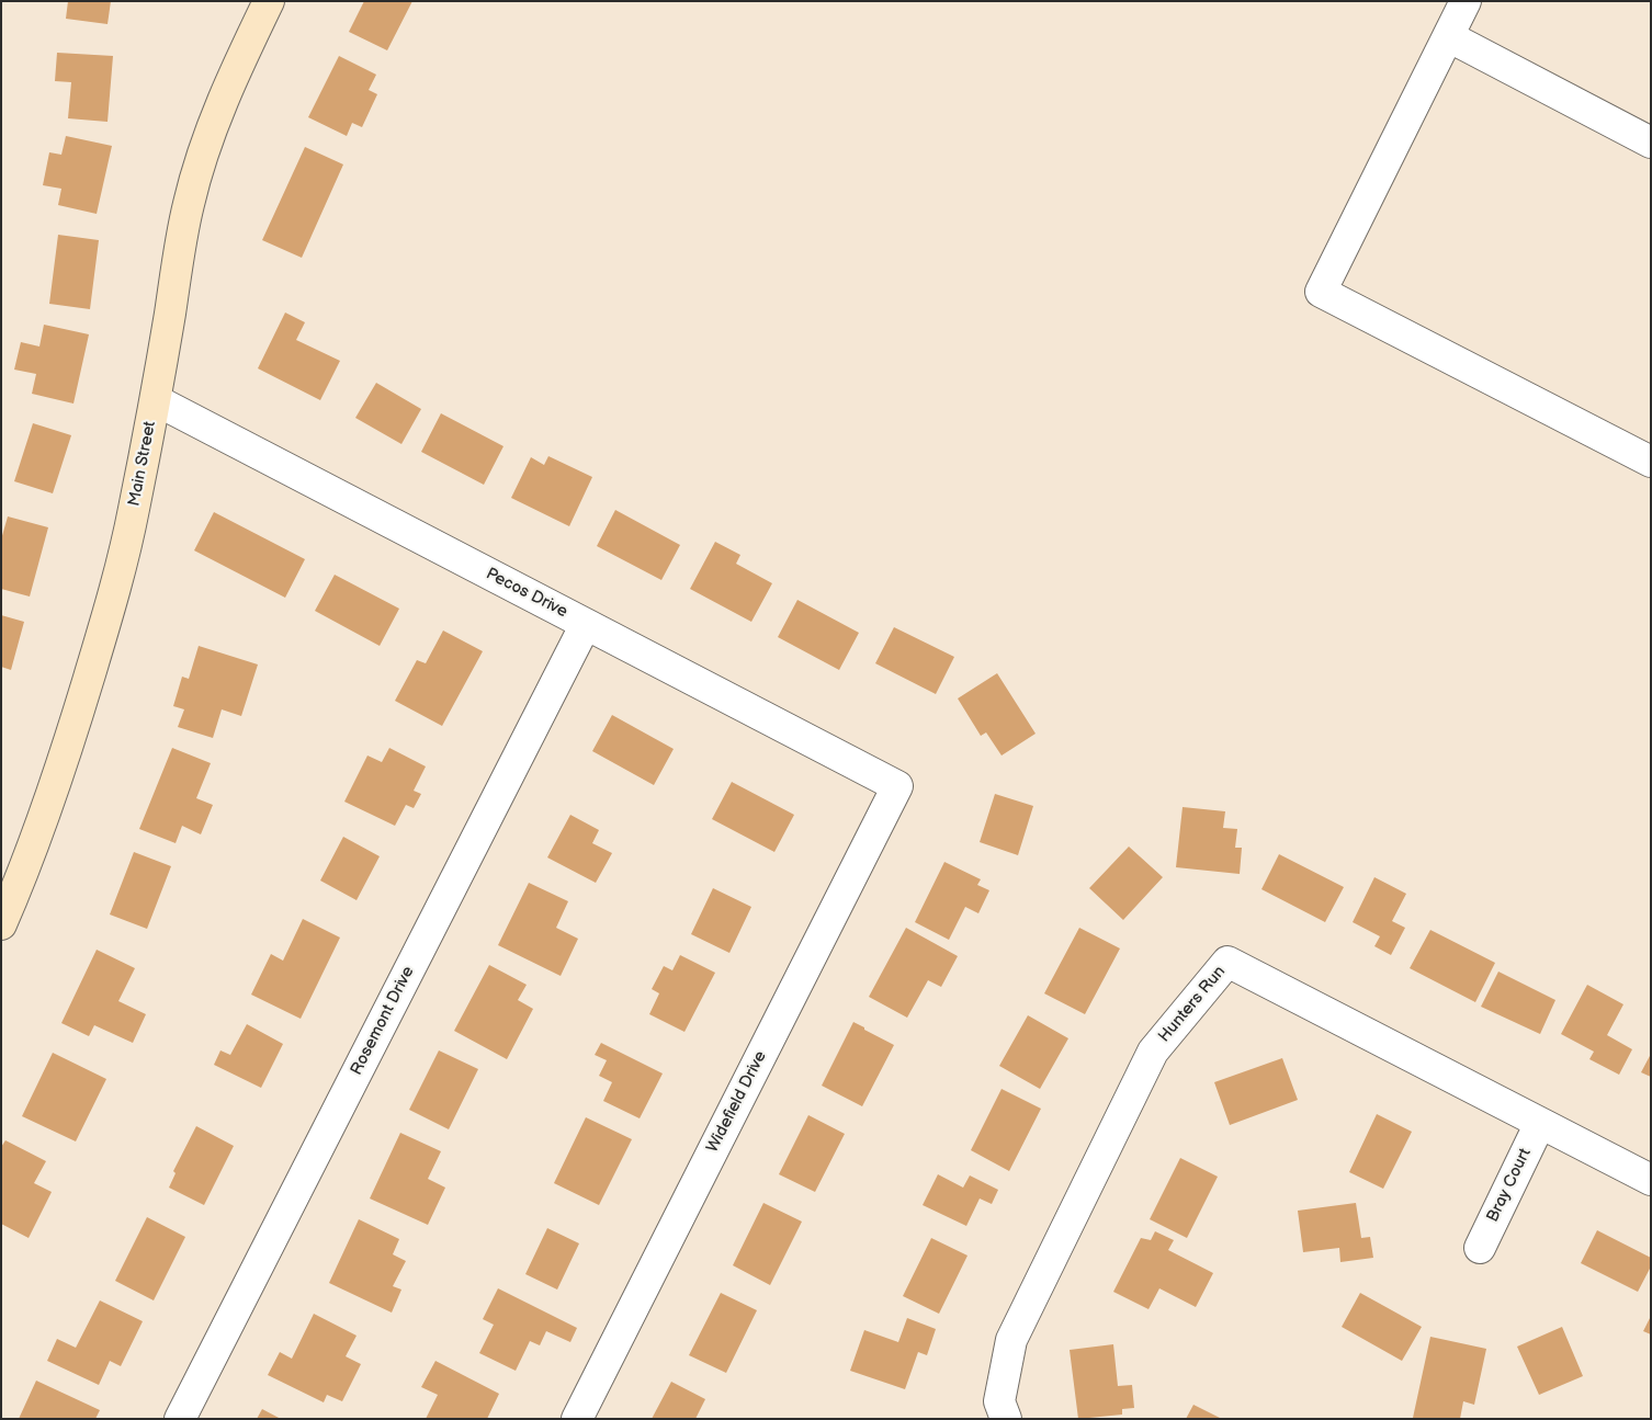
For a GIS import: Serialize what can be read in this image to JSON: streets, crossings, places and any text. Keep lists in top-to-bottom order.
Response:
{
  "streets": {
    "main road": ["Main Street"],
    "street": [
      "Pecos Drive",
      "Hunters Run",
      "Rosemont Drive",
      "Widefield Drive",
      "Bray Court"
    ]
  },
  "crossings": [
    ["Main Street", "Pecos Drive"],
    ["Pecos Drive", "Rosemont Drive"],
    ["Pecos Drive", "Widefield Drive"],
    ["Hunters Run", "Bray Court"]
  ]
}
